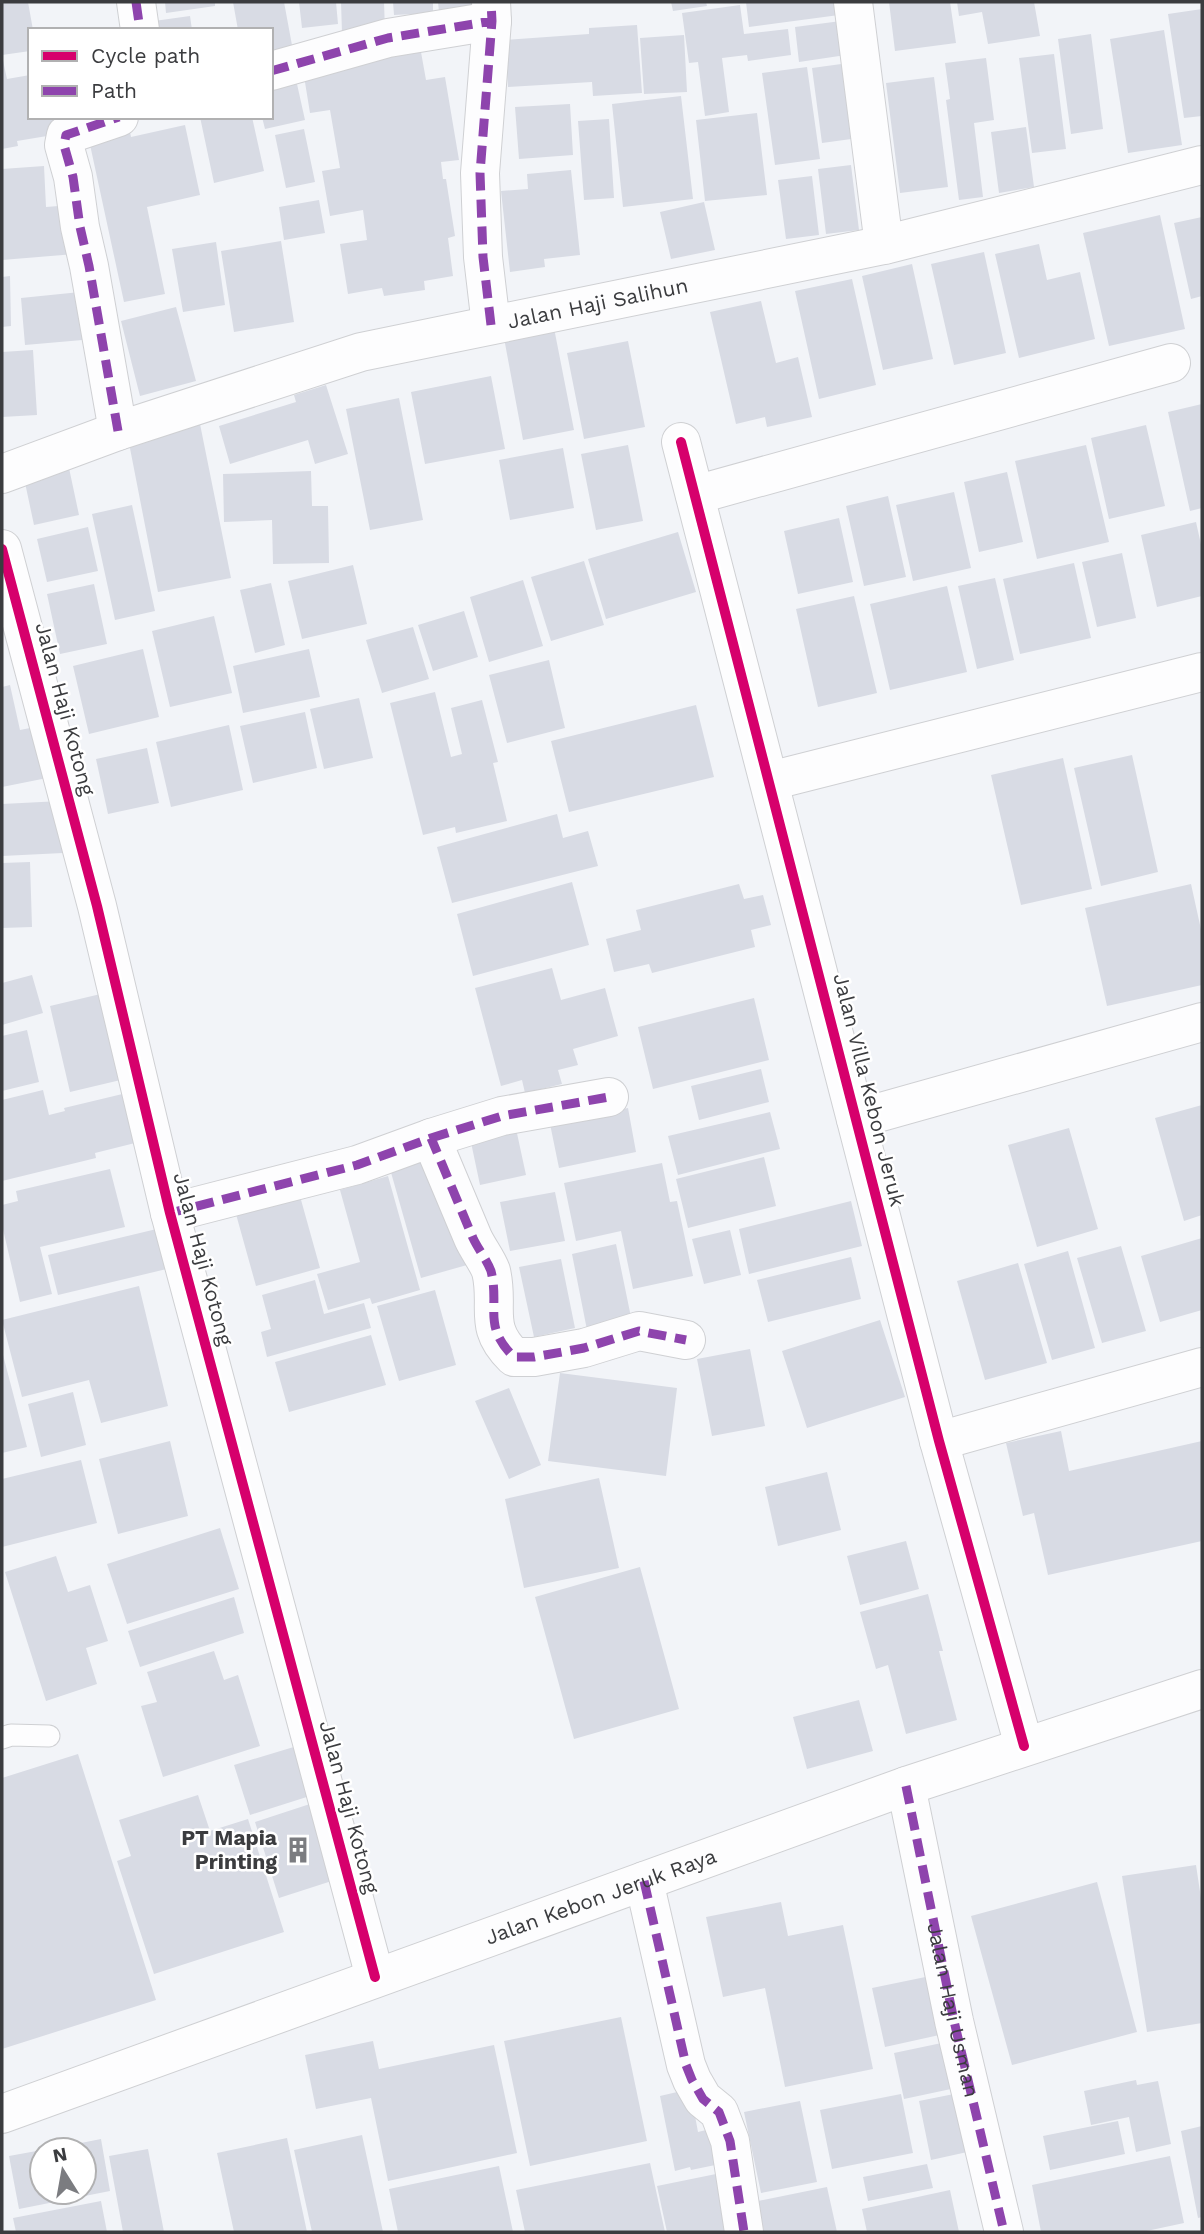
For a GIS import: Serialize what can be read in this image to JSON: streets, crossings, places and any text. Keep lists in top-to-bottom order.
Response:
{
  "streets": {
    "street": [
      "Jalan Haji Salihun",
      "Jalan Haji Kotong",
      "Jalan Villa Kebon Jeruk",
      "Jalan Kebon Jeruk Raya",
      "Jalan Haji Usman"
    ]
  },
  "crossings": [
    ["Jalan Haji Kotong", "Jalan Kebon Jeruk Raya"],
    ["Jalan Villa Kebon Jeruk", "Jalan Kebon Jeruk Raya"],
    ["Jalan Kebon Jeruk Raya", "Jalan Haji Usman"]
  ],
  "places": {
    "building": ["PT Mapia Printing"]
  },
  "legend": ["Cycle path", "Path"],
  "north": "top"
}
